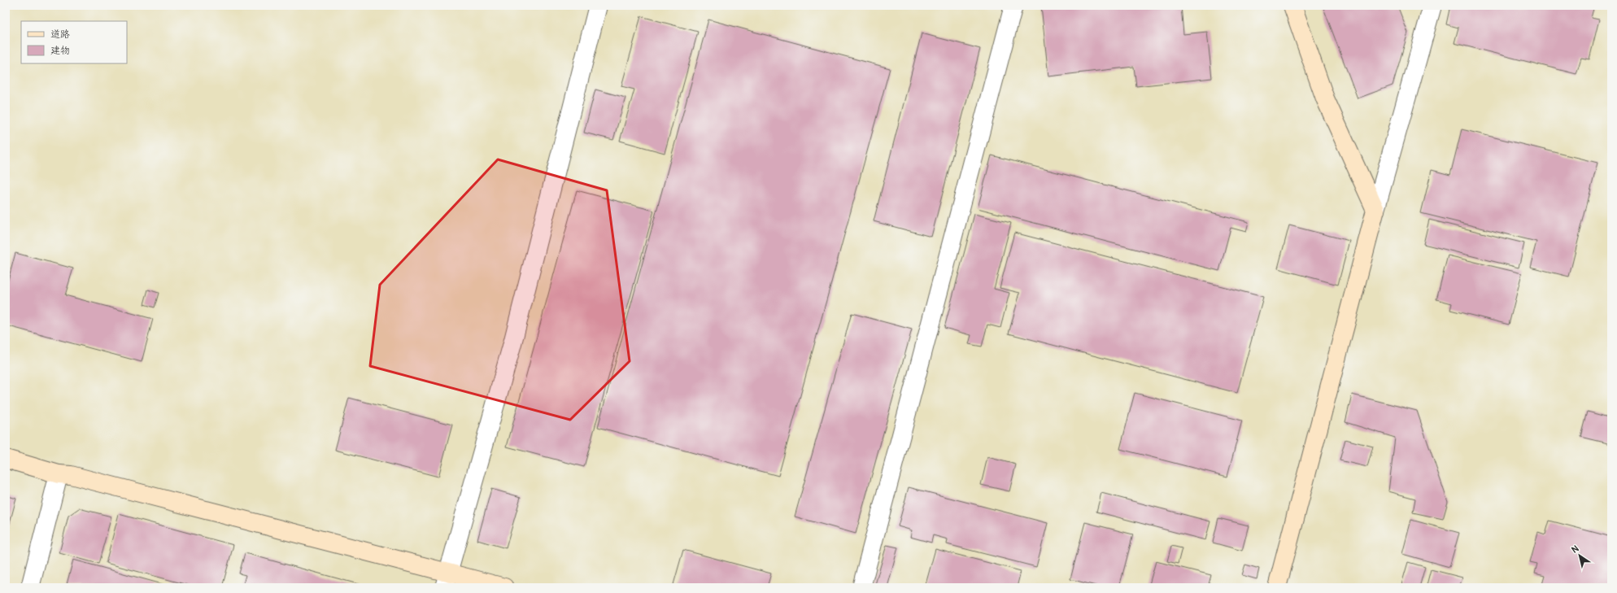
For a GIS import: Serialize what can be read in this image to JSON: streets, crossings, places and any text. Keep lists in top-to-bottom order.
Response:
{
  "legend": ["道路", "建物"],
  "north": "top left"
}
